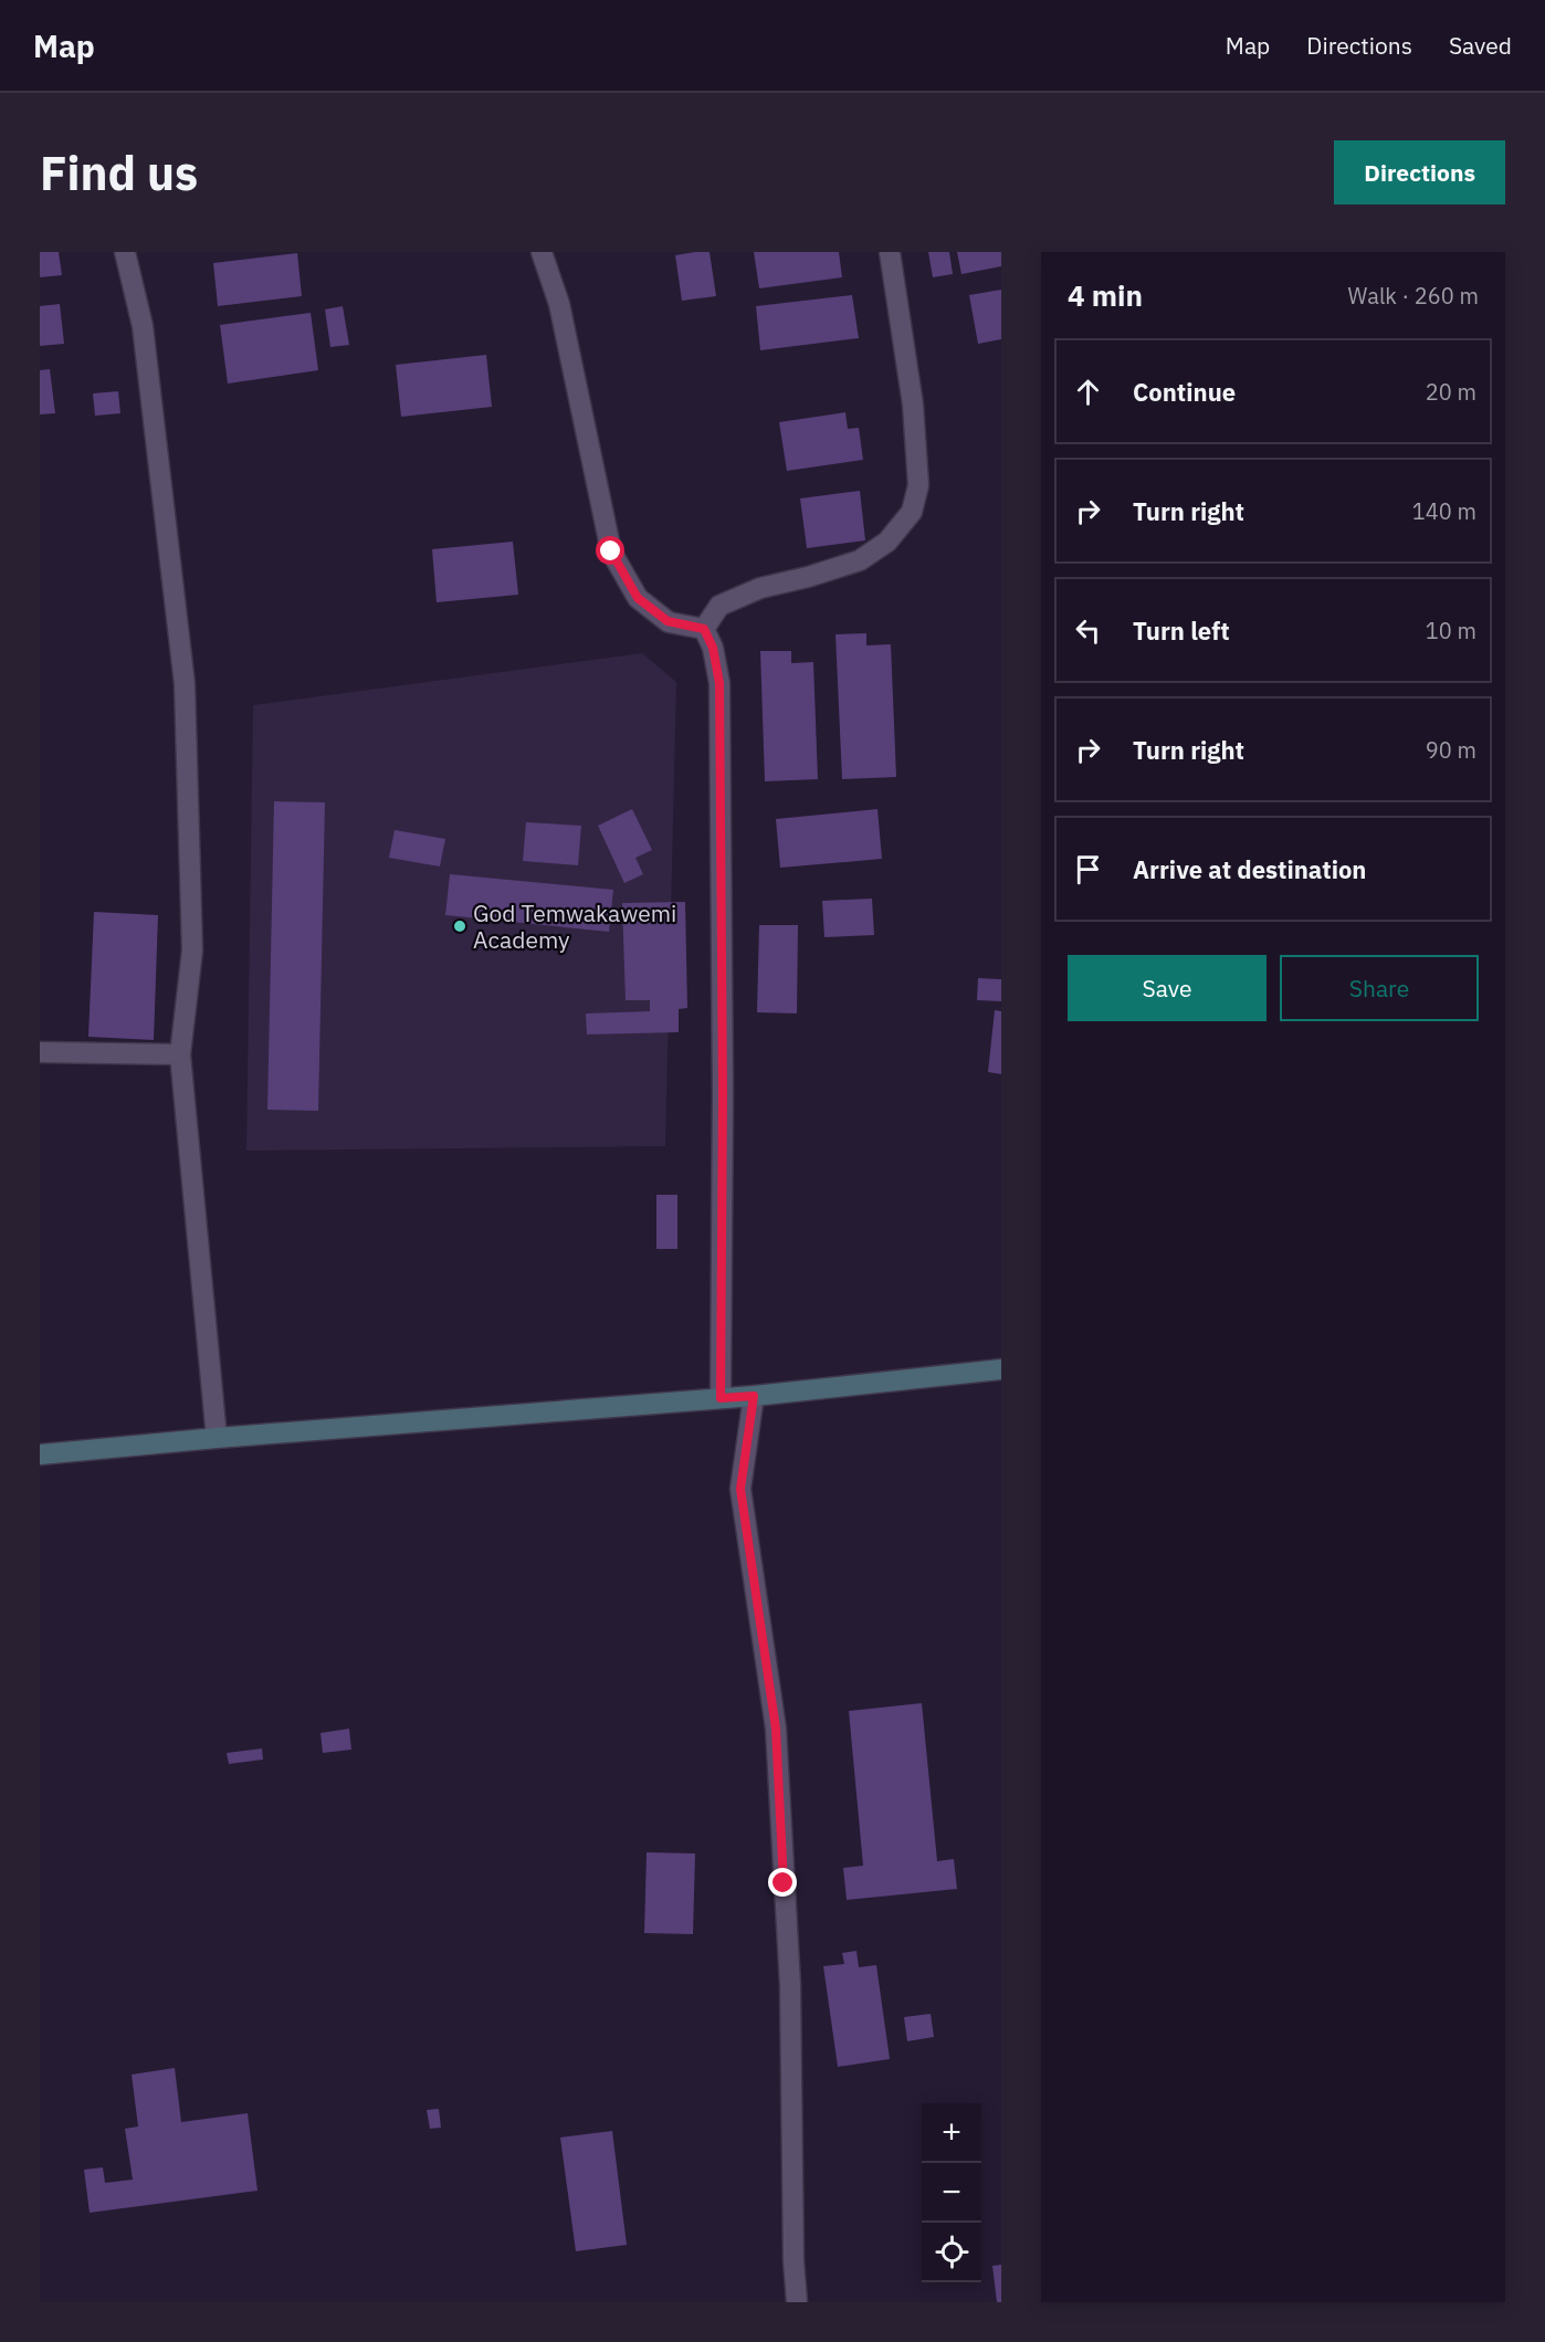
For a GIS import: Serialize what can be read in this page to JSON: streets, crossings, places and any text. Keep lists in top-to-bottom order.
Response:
{
  "places": ["God Temwakawemi Academy"],
  "page": {
    "header": "Map",
    "nav": ["Map", "Directions", "Saved"],
    "buttons": [
      "Directions",
      ["Save", "Share"]
    ],
    "title": "Find us",
    "heading": ["4 min", "Walk · 260 m"],
    "list": [
      ["Continue", "20 m"],
      ["Turn right", "140 m"],
      ["Turn left", "10 m"],
      ["Turn right", "90 m"],
      "Arrive at destination"
    ],
    "map_buttons": ["+", "−"]
  }
}
